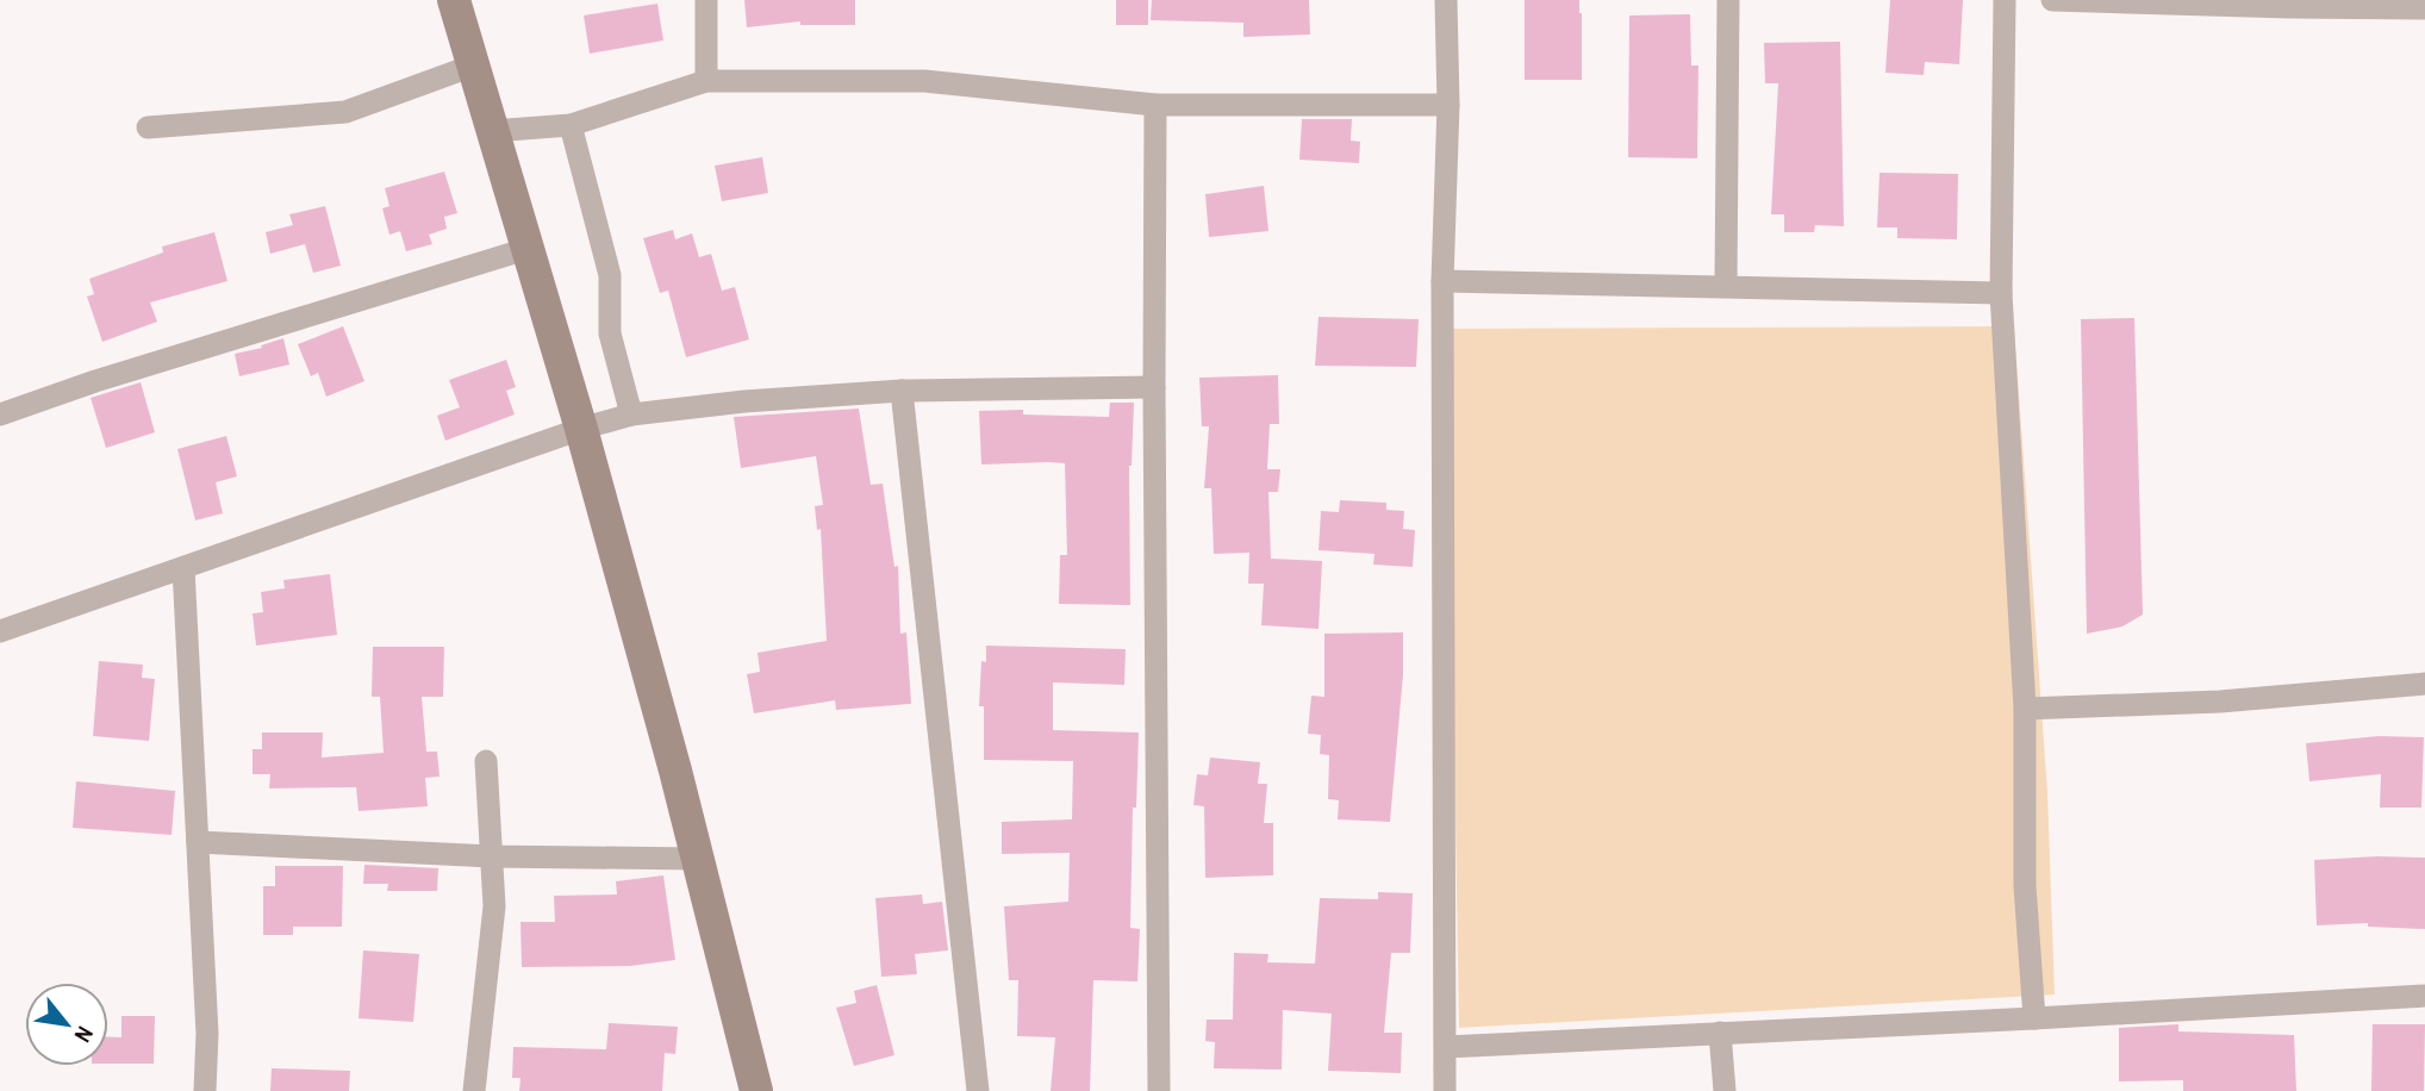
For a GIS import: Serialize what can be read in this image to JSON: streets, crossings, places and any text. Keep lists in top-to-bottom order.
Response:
{
  "north": "bottom right"
}
